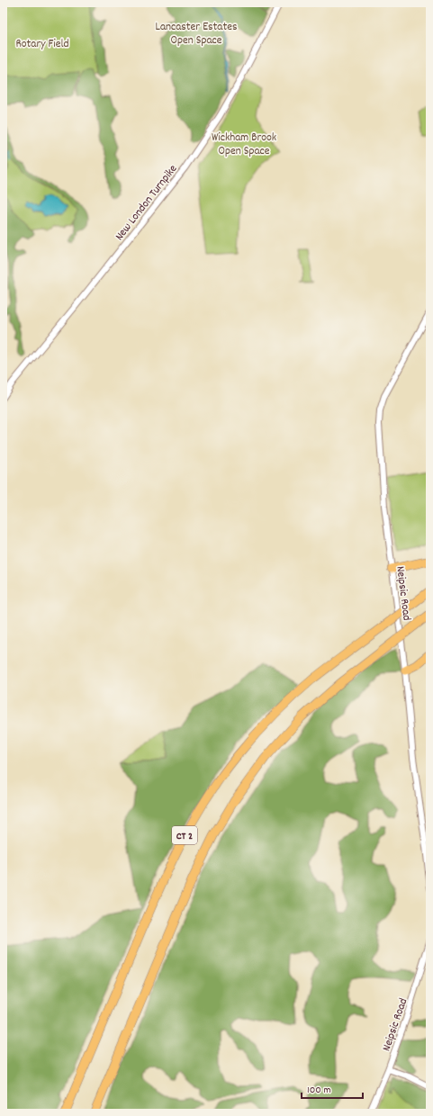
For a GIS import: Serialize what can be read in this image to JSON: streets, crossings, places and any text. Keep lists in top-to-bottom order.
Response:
{
  "streets": {
    "highway": ["CT 2"],
    "street": ["New London Turnpike", "Neipsic Road"]
  },
  "parks": ["Lancaster Estates Open Space", "Rotary Field", "Wickham Brook Open Space"],
  "scale_bar": "100 m"
}
